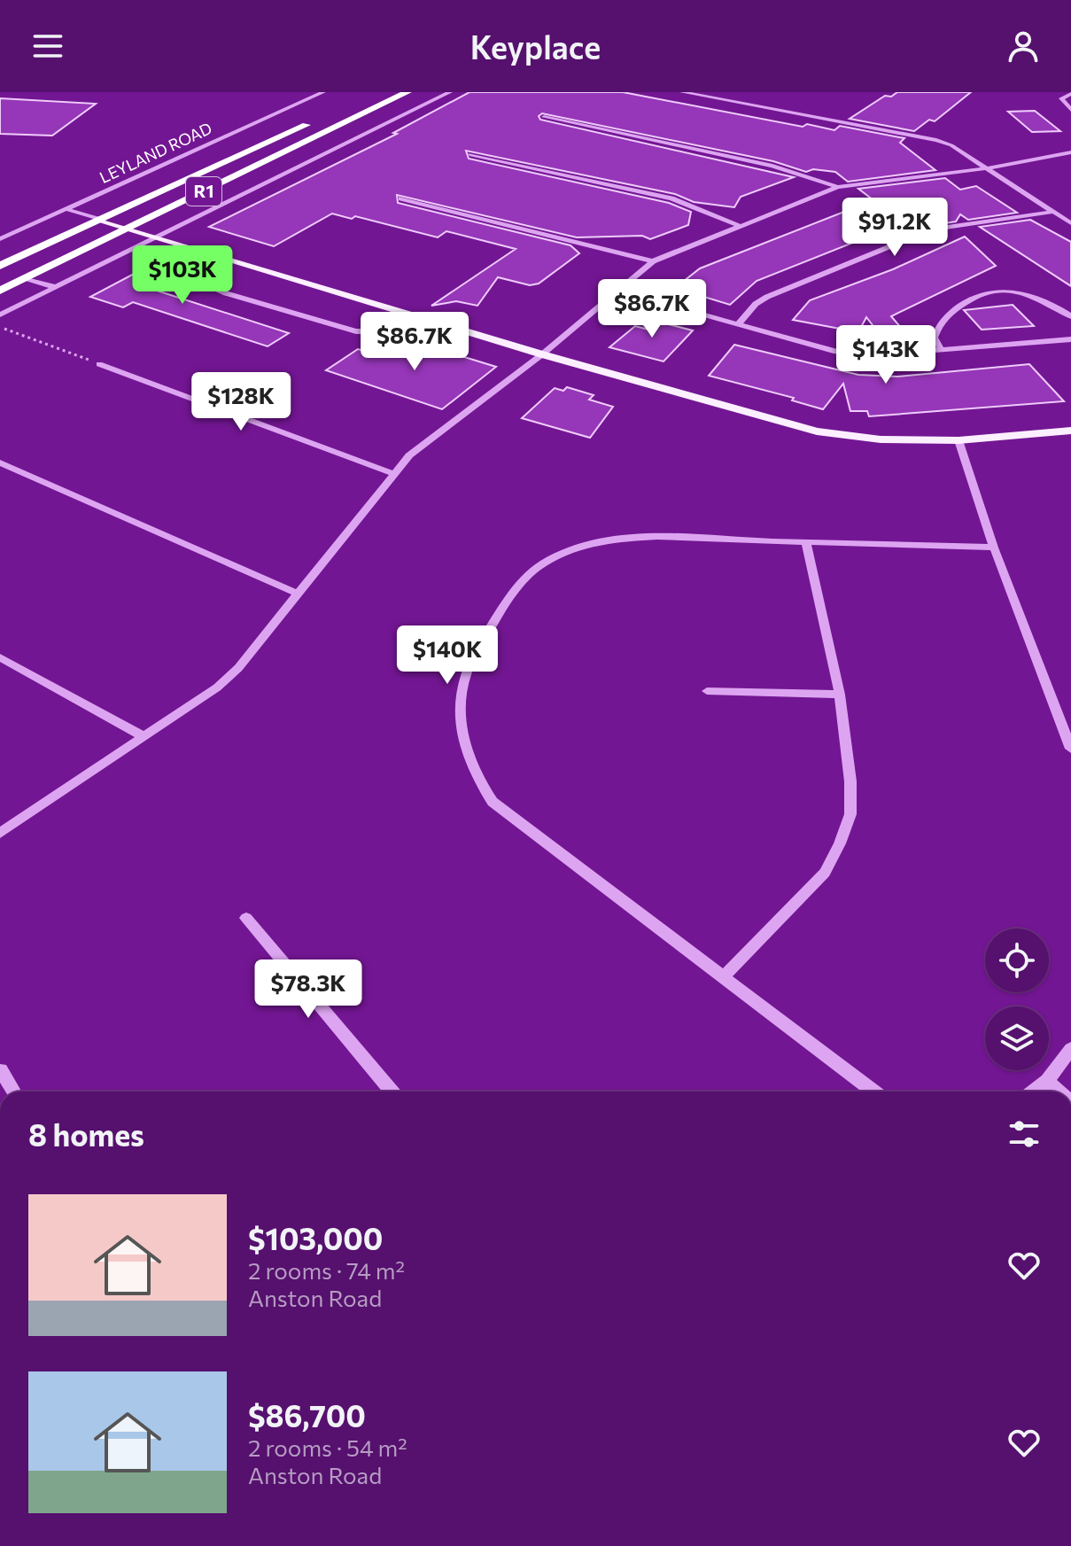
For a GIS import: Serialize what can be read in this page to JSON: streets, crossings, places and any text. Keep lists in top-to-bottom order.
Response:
{
  "streets": {
    "highway": ["R1"],
    "street": ["LEYLAND ROAD"]
  },
  "page": {
    "header": "Keyplace",
    "price": [
      "$91.2K",
      "$103K",
      "$86.7K",
      "$86.7K",
      "$143K",
      "$128K",
      "$140K",
      "$78.3K"
    ],
    "heading": "8 homes",
    "list": [
      {
        "name": "$103,000",
        "note": "2 rooms · 74 m² · Anston Road"
      },
      {
        "name": "$86,700",
        "note": "2 rooms · 54 m² · Anston Road"
      }
    ]
  }
}
